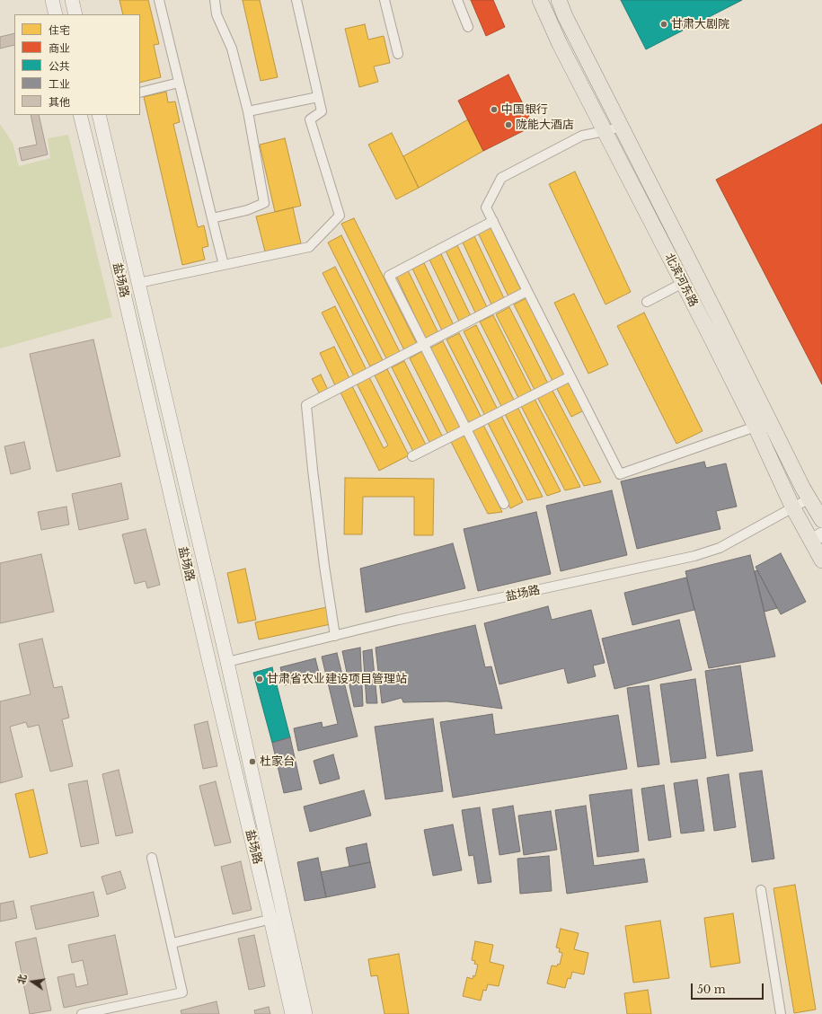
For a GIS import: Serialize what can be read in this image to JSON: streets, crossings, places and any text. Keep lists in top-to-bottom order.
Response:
{
  "streets": {
    "main road": ["盐场路", "北滨河东路"]
  },
  "crossings": [
    ["盐场路", "北滨河东路"]
  ],
  "places": [
    "甘肃大剧院",
    "中国银行",
    "陇能大酒店",
    "甘肃省农业建设项目管理站",
    "杜家台"
  ],
  "legend": [
    "住宅",
    "商业",
    "公共",
    "工业",
    "其他"
  ],
  "scale_bar": "50 m",
  "north": "left"
}
